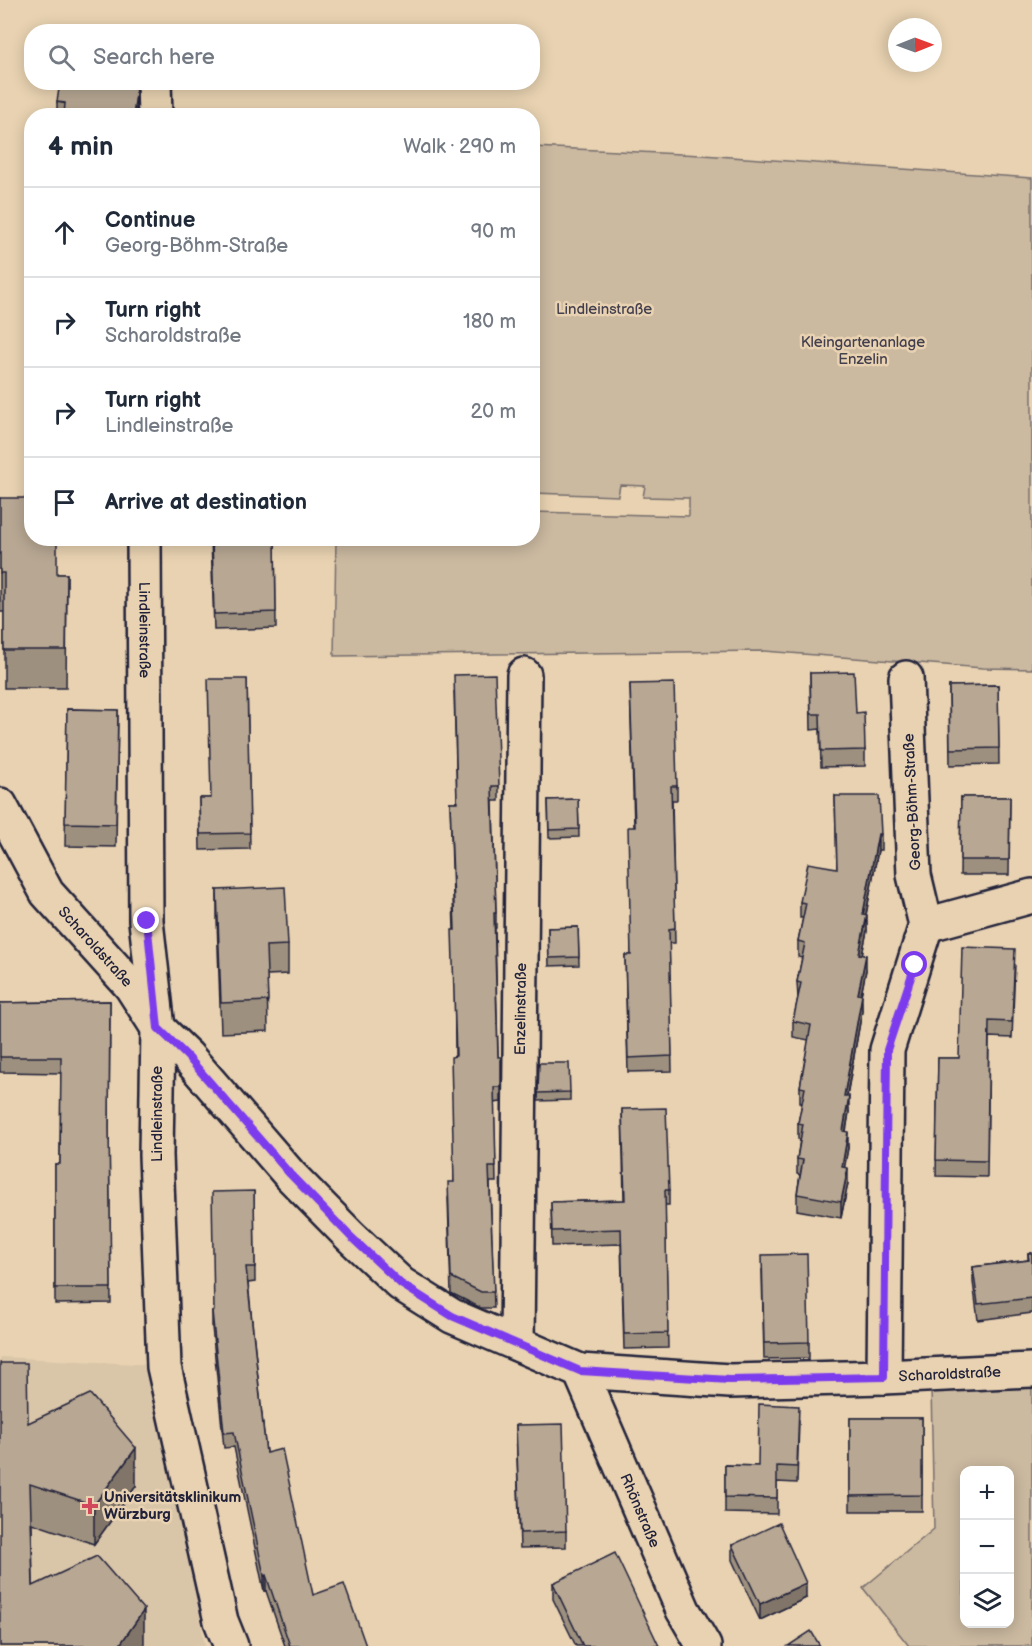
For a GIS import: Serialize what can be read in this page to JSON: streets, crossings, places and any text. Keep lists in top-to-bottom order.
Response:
{
  "streets": {
    "street": [
      "Lindleinstraße",
      "Georg-Böhm-Straße",
      "Scharoldstraße",
      "Enzelinstraße",
      "Rhönstraße"
    ]
  },
  "crossings": [
    ["Lindleinstraße", "Scharoldstraße"],
    ["Scharoldstraße", "Enzelinstraße"],
    ["Scharoldstraße", "Rhönstraße"]
  ],
  "parks": ["Lindleinstraße", "Kleingartenanlage Enzelin"],
  "places": {
    "health": ["Universitätsklinikum Würzburg"]
  },
  "north": "right",
  "page": {
    "search": "Search here",
    "heading": ["4 min", "Walk · 290 m"],
    "list": [
      ["Continue", "Georg-Böhm-Straße", "90 m"],
      ["Turn right", "Scharoldstraße", "180 m"],
      ["Turn right", "Lindleinstraße", "20 m"],
      "Arrive at destination"
    ],
    "map_buttons": ["+", "−"]
  }
}
